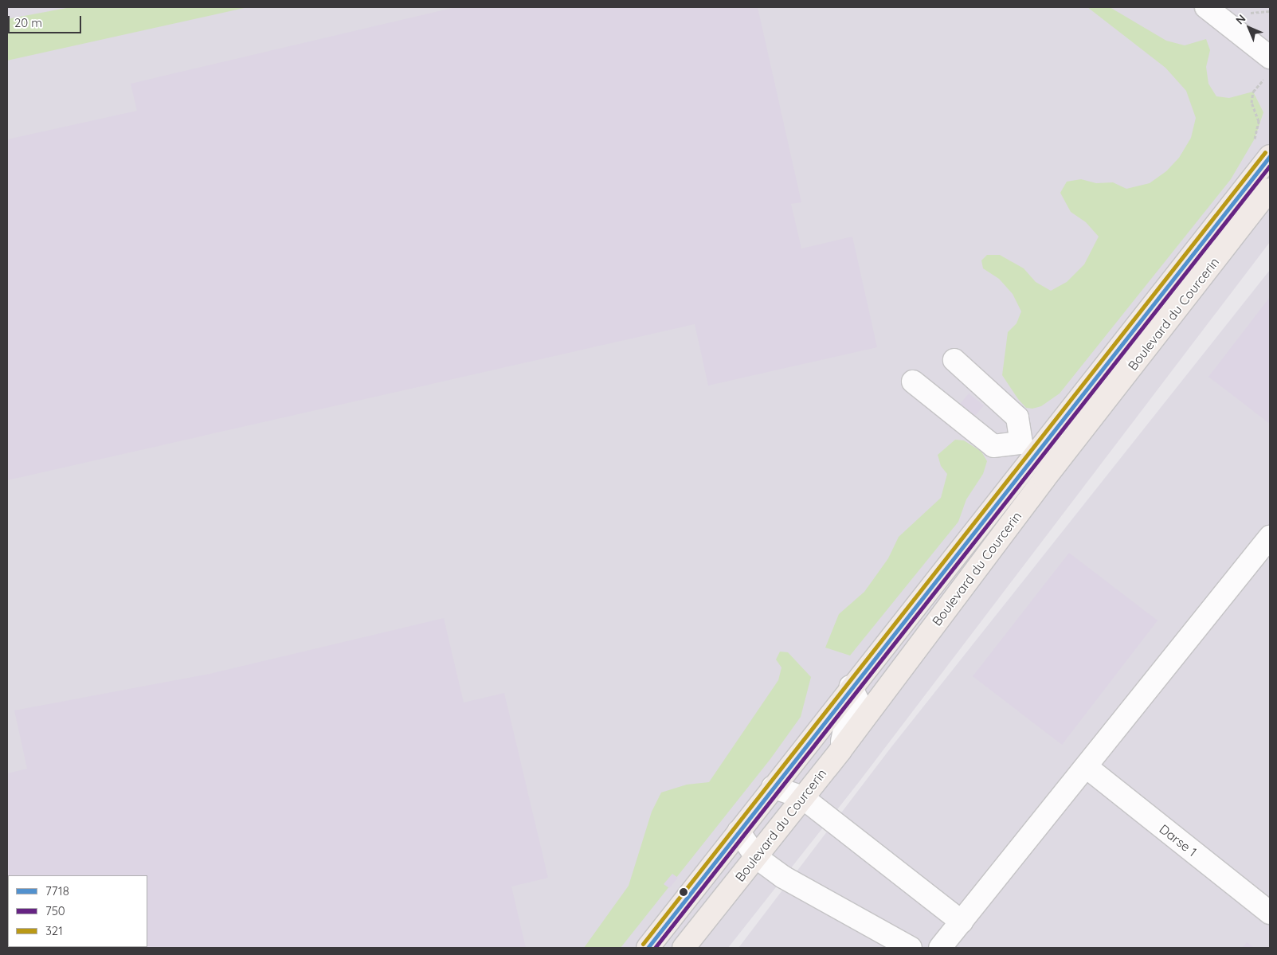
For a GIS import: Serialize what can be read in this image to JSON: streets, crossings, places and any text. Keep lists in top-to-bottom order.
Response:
{
  "streets": {
    "main road": ["Boulevard du Courcerin"],
    "street": ["Darse 1"]
  },
  "lines": ["transit line 321", "transit line 7718", "transit line 750"],
  "legend": ["7718", "750", "321"],
  "scale_bar": "20 m",
  "north": "top left"
}
